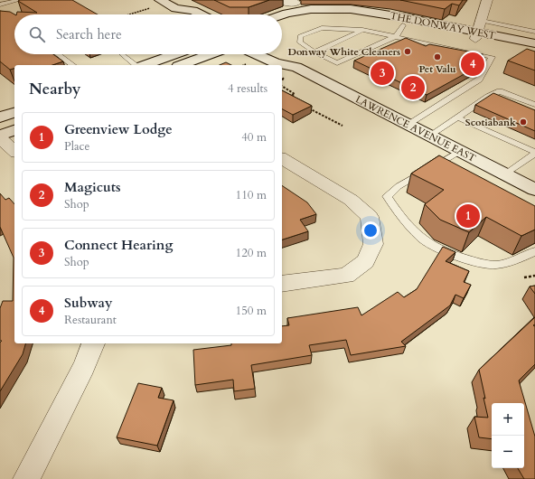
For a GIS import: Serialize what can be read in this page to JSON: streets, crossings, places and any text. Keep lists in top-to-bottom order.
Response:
{
  "streets": {
    "street": ["THE DONWAY WEST", "LAWRENCE AVENUE EAST"]
  },
  "places": ["Donway White Cleaners", "Pet Valu", "Scotiabank"],
  "page": {
    "search": "Search here",
    "pins": [
      "4",
      "3",
      "2",
      "1"
    ],
    "heading": ["Nearby", "4 results"],
    "list": [
      {
        "mark": "1",
        "name": "Greenview Lodge",
        "note": "Place",
        "value": "40 m"
      },
      {
        "mark": "2",
        "name": "Magicuts",
        "note": "Shop",
        "value": "110 m"
      },
      {
        "mark": "3",
        "name": "Connect Hearing",
        "note": "Shop",
        "value": "120 m"
      },
      {
        "mark": "4",
        "name": "Subway",
        "note": "Restaurant",
        "value": "150 m"
      }
    ],
    "map_buttons": ["+", "−"]
  }
}
